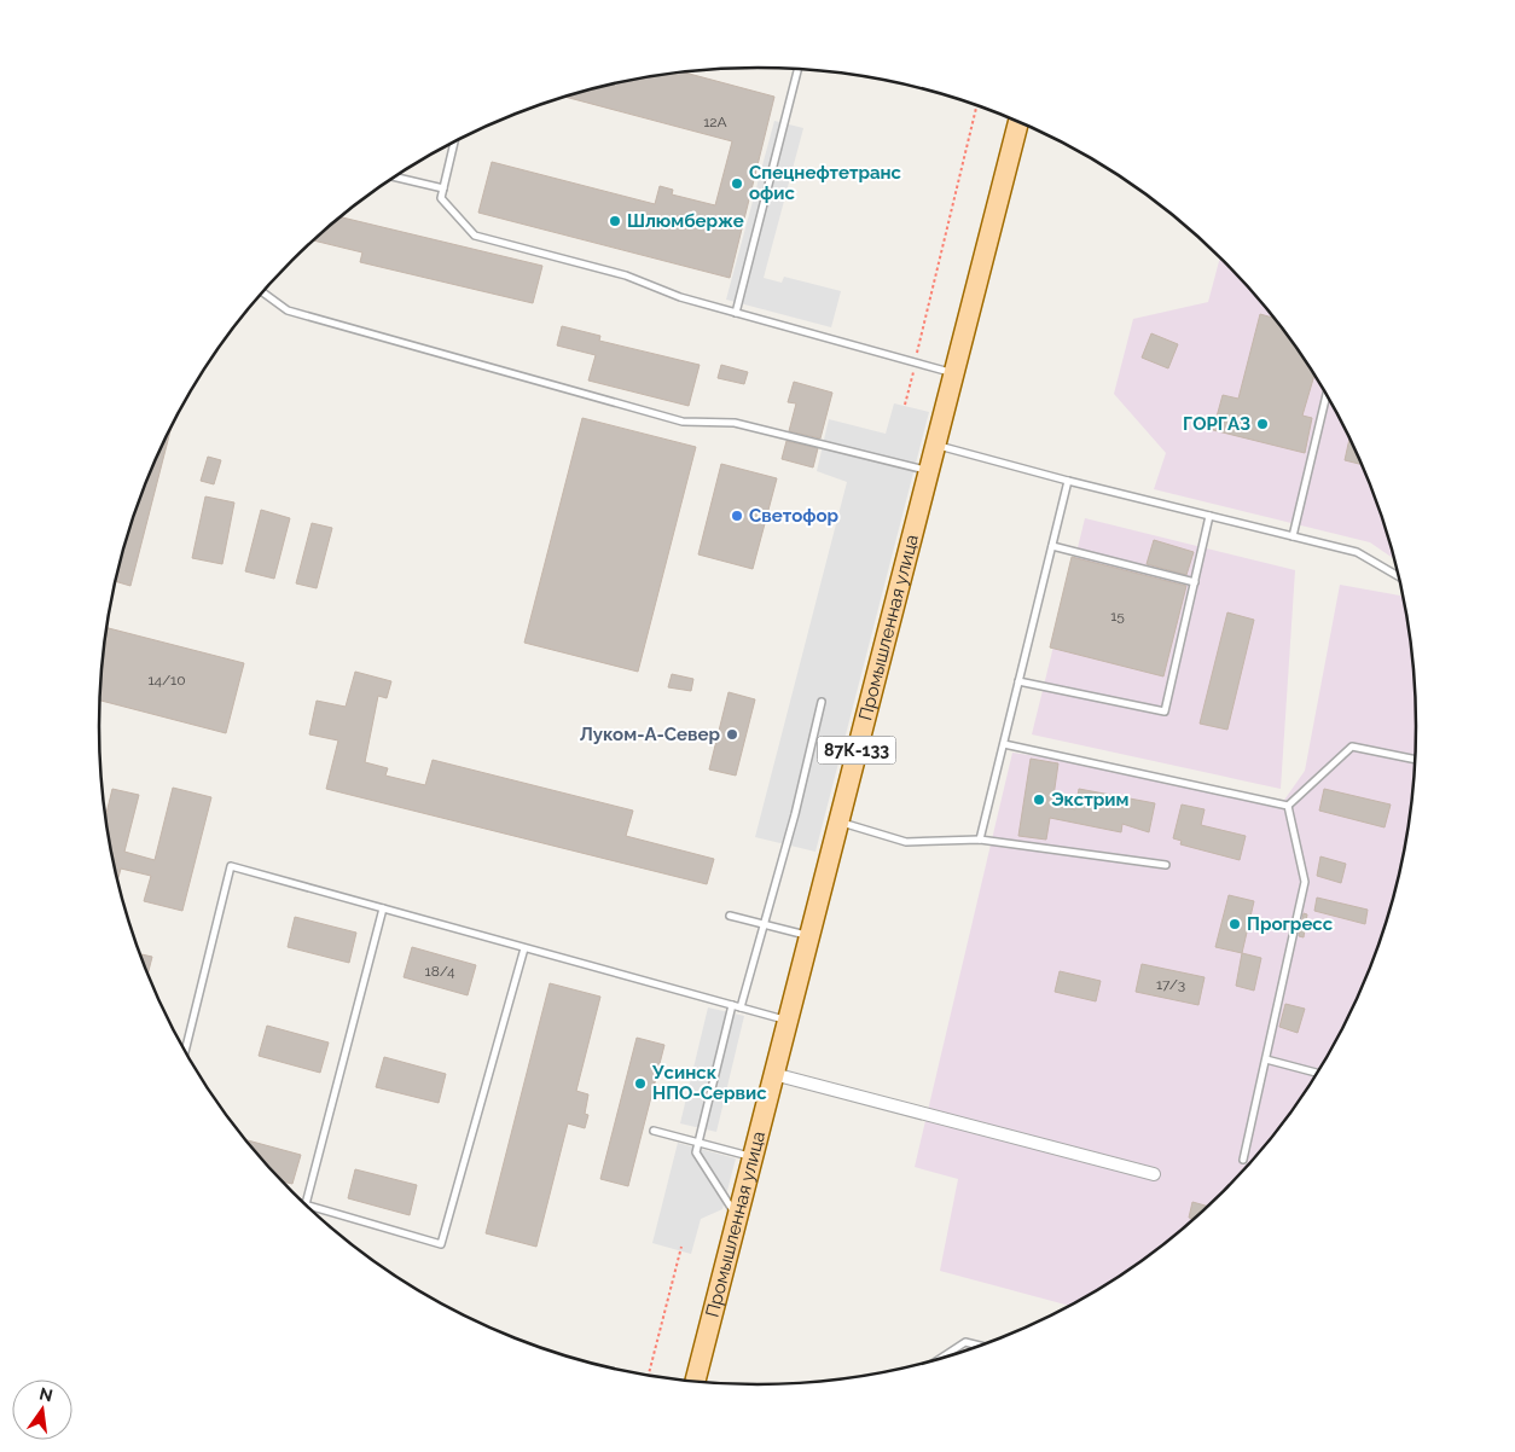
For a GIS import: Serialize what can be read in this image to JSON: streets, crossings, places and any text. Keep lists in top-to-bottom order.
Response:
{
  "streets": {
    "main road": ["Промышленная улица", "87К-133"]
  },
  "places": [
    "Спецнефтетранс офис",
    "Шлюмберже",
    "ГОРГАЗ",
    "Светофор",
    "Луком-А-Север",
    "Экстрим",
    "Прогресс",
    "Усинск НПО-Сервис"
  ],
  "house_numbers": [
    "12А",
    "15",
    "14/10",
    "18/4",
    "17/3"
  ],
  "north": "top"
}
